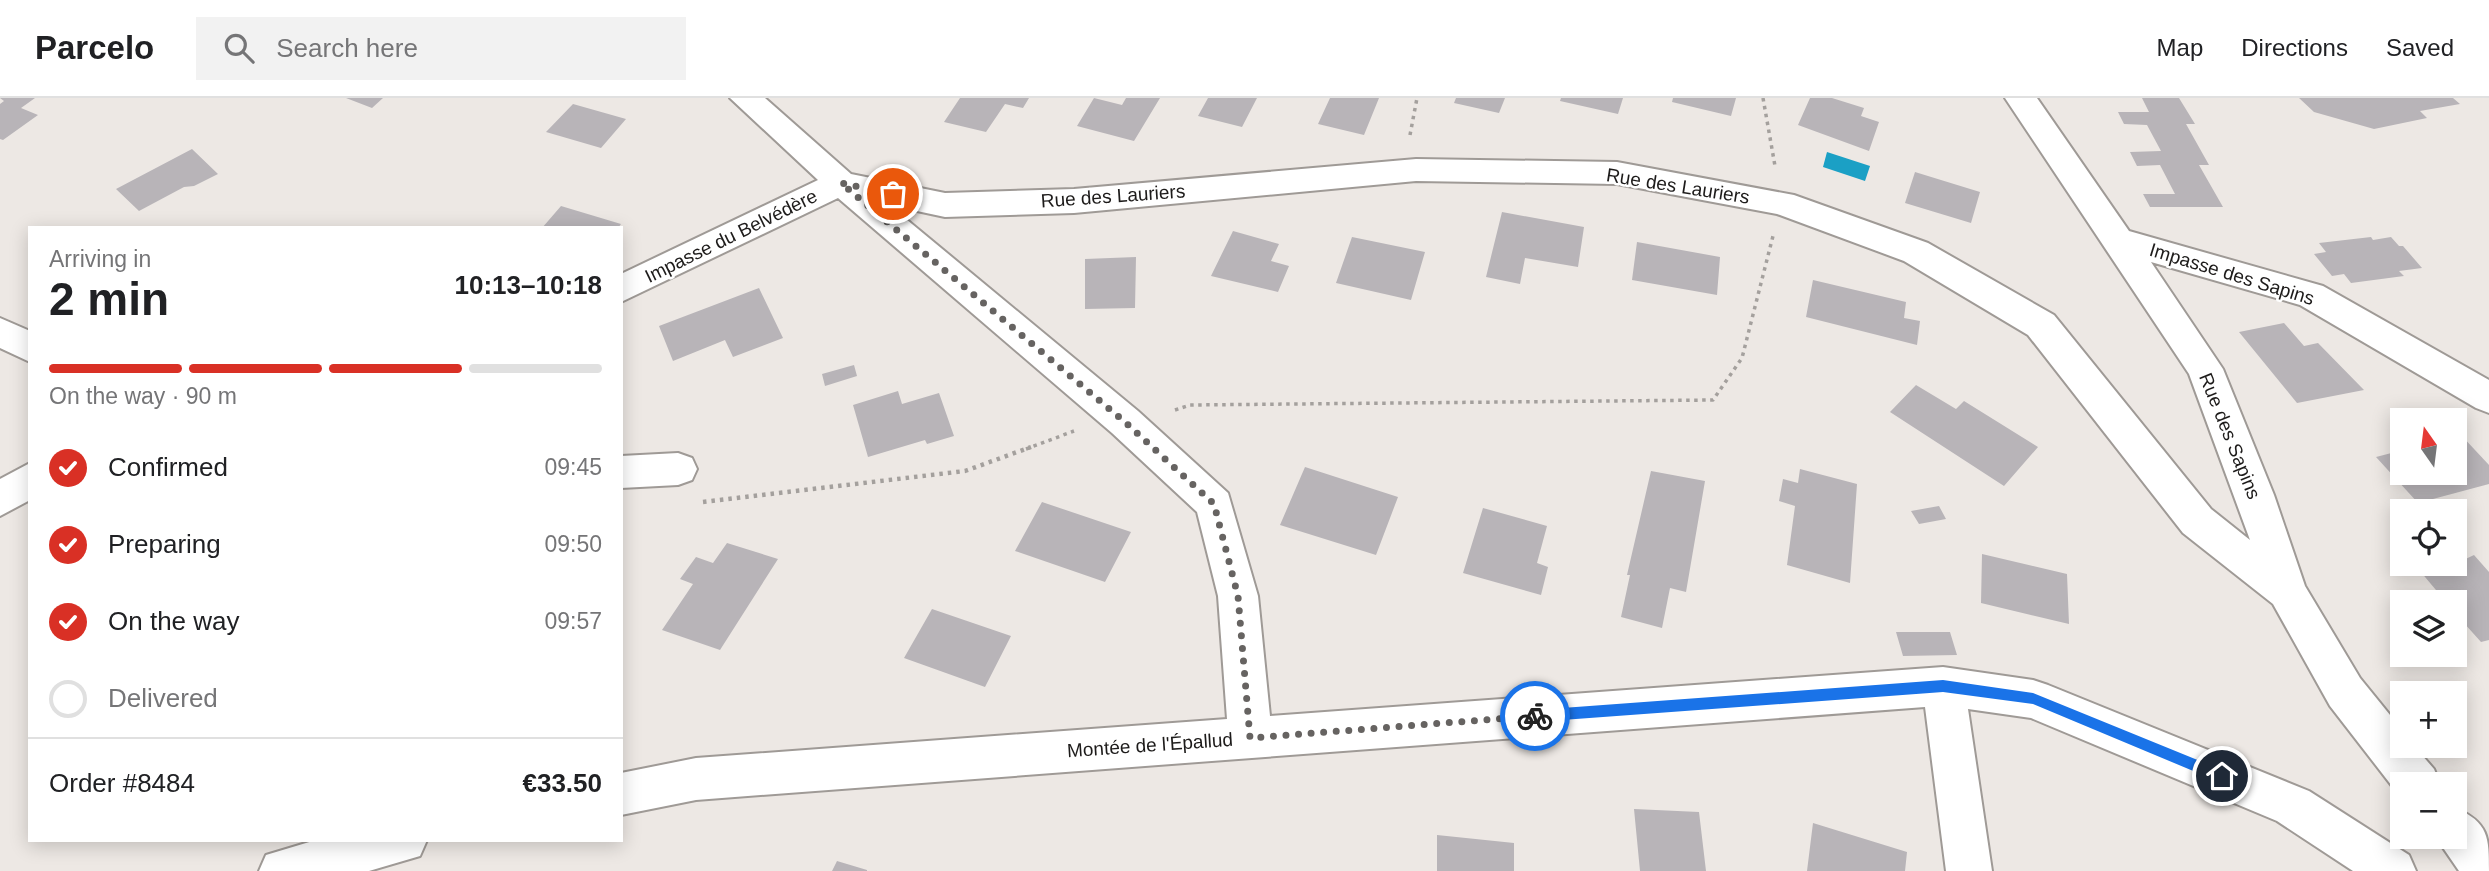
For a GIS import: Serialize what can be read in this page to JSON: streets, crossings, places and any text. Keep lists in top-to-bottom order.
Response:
{
  "streets": {
    "street": [
      "Rue des Lauriers",
      "Impasse du Belvédère",
      "Impasse des Sapins",
      "Rue des Sapins",
      "Montée de l'Épallud"
    ]
  },
  "crossings": [
    ["Rue des Lauriers", "Impasse du Belvédère"],
    ["Rue des Lauriers", "Rue des Sapins"],
    ["Impasse des Sapins", "Rue des Sapins"]
  ],
  "north": "top",
  "page": {
    "header": "Parcelo",
    "search": "Search here",
    "nav": ["Map", "Directions", "Saved"],
    "heading": ["2 min", "Arriving in", "10:13–10:18"],
    "panel": ["Order #8484", "€33.50"],
    "bar": "On the way · 90 m",
    "map_buttons": ["+", "−"],
    "list": [
      ["Confirmed", "09:45"],
      ["Preparing", "09:50"],
      ["On the way", "09:57"],
      "Delivered"
    ]
  }
}
